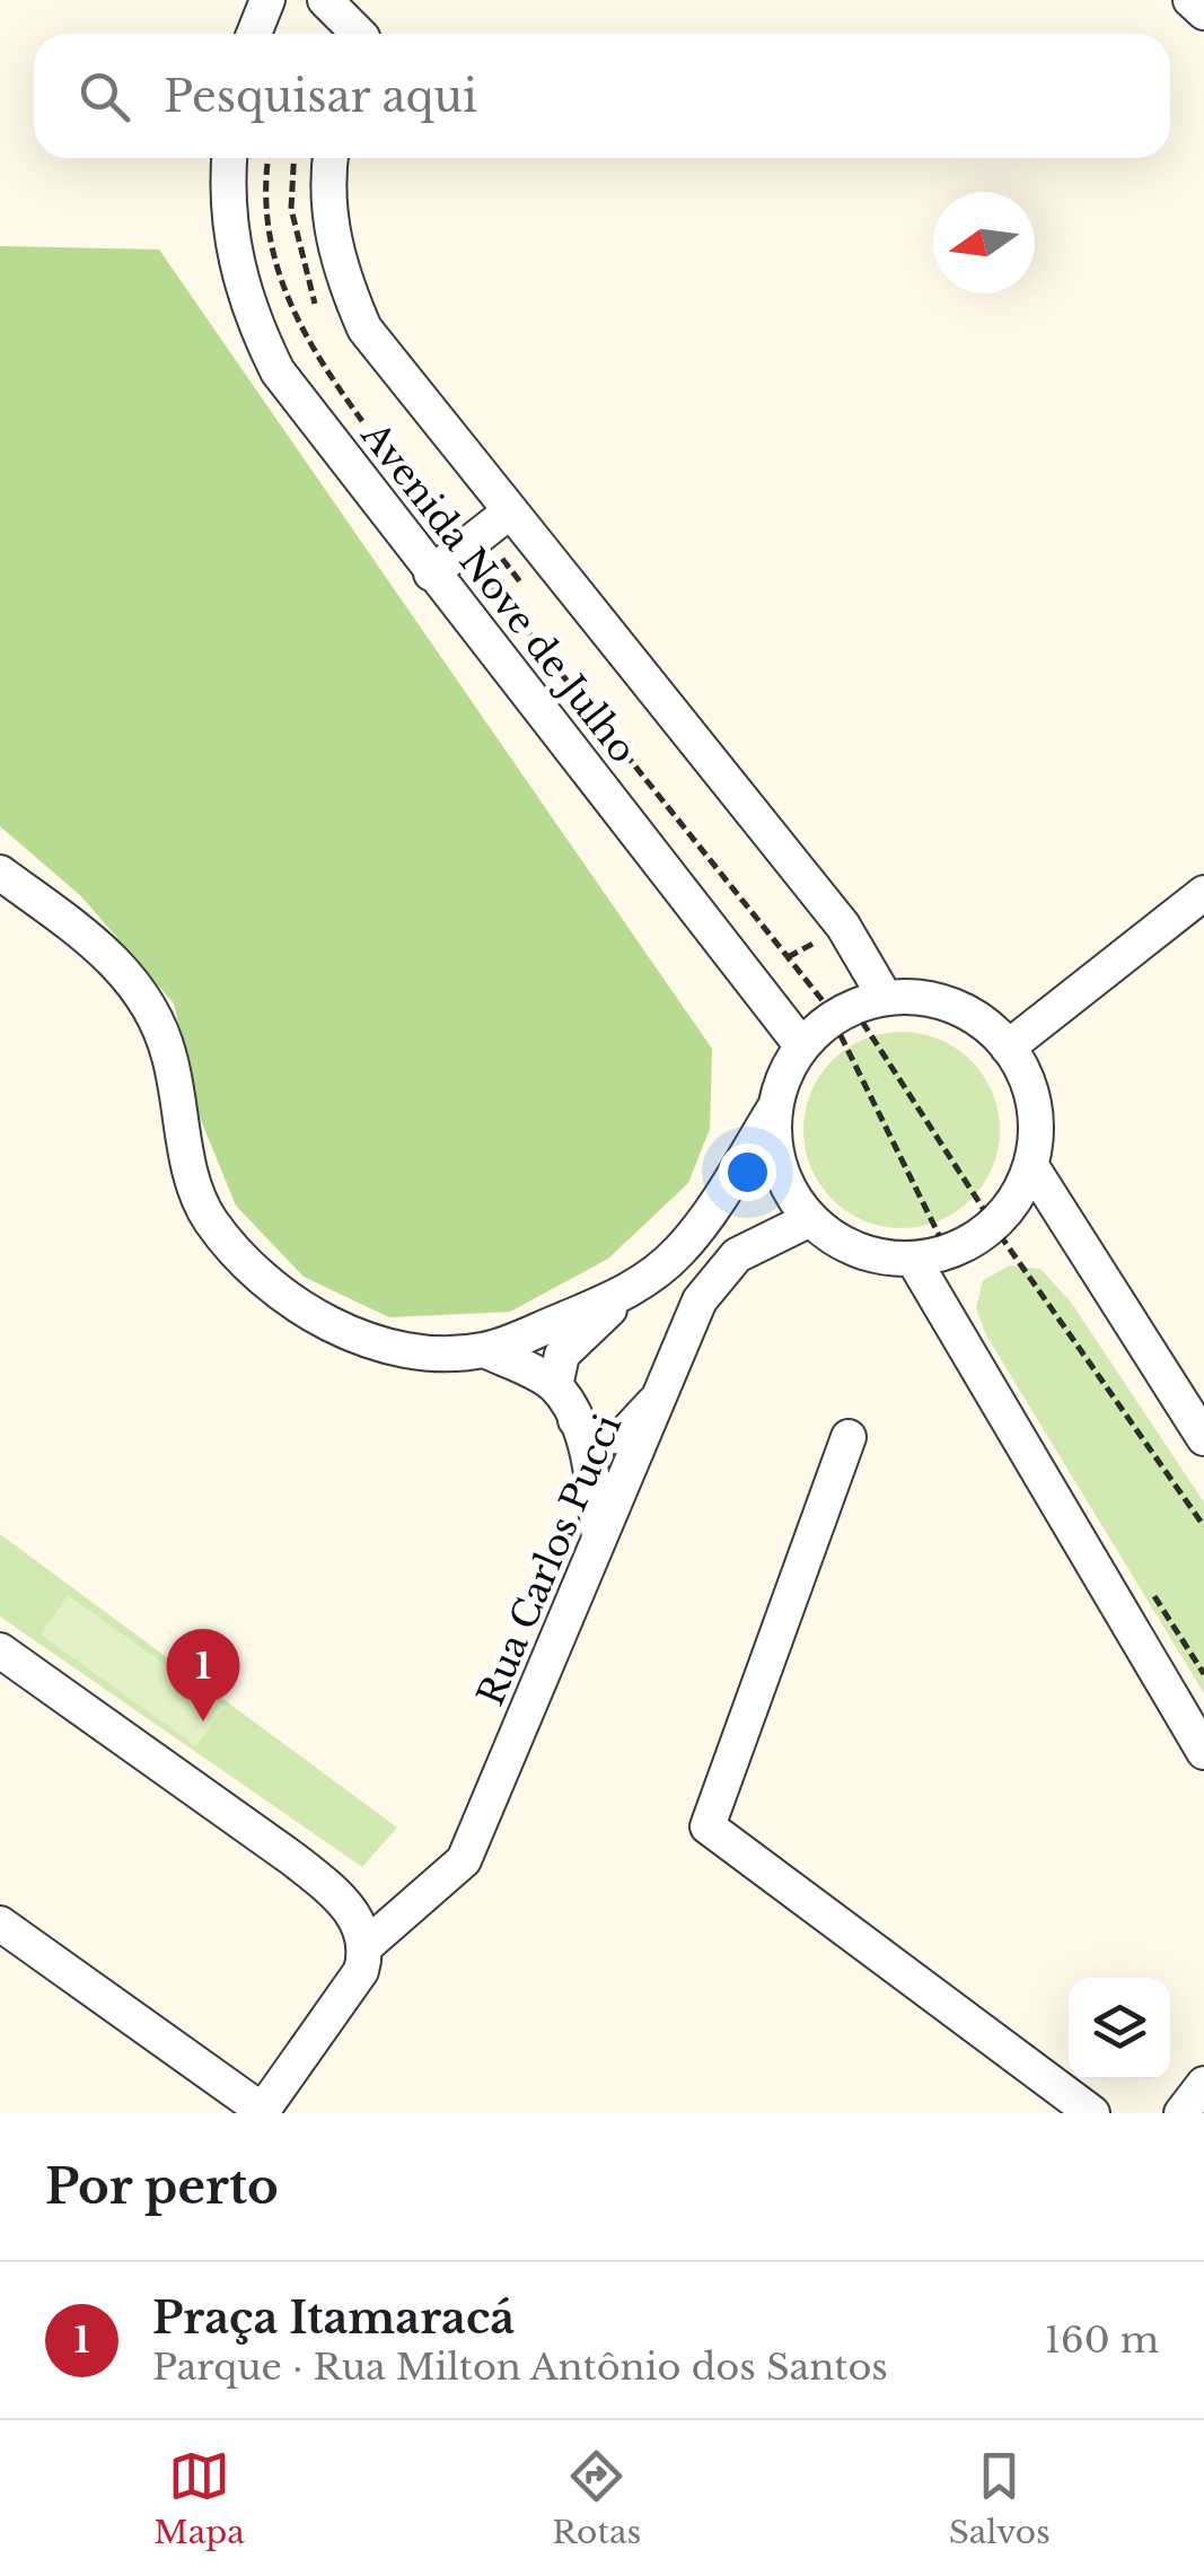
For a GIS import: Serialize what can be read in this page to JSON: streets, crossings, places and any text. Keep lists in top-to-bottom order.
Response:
{
  "streets": {
    "street": ["Avenida Nove de Julho", "Rua Carlos Pucci"]
  },
  "north": "left",
  "page": {
    "search": "Pesquisar aqui",
    "pins": "1",
    "heading": "Por perto",
    "list": [
      {
        "mark": "1",
        "name": "Praça Itamaracá",
        "note": "Parque · Rua Milton Antônio dos Santos",
        "value": "160 m"
      }
    ],
    "nav": ["Mapa", "Rotas", "Salvos"]
  }
}
